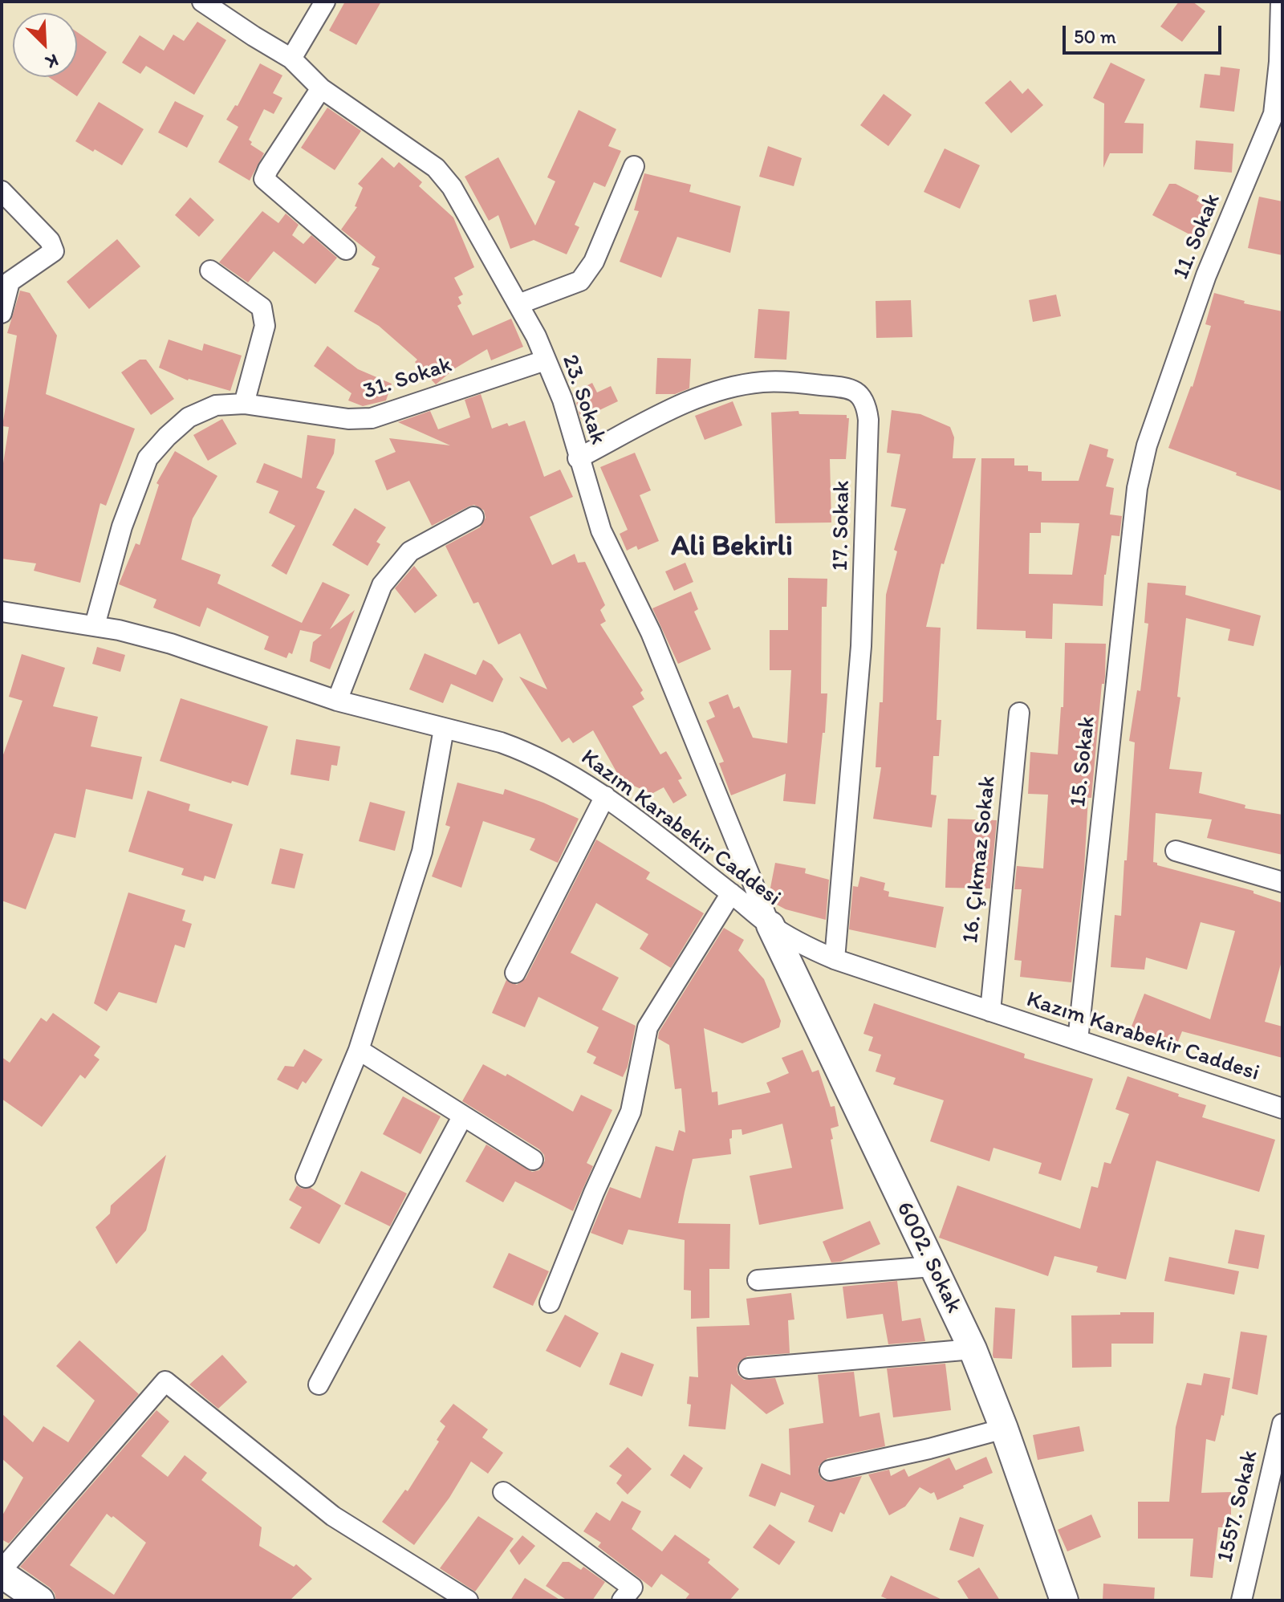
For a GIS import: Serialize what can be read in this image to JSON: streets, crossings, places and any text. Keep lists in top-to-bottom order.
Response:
{
  "streets": {
    "street": [
      "11. Sokak",
      "31. Sokak",
      "23. Sokak",
      "17. Sokak",
      "15. Sokak",
      "Kazım Karabekir Caddesi",
      "16. Çıkmaz Sokak",
      "6002. Sokak",
      "1557. Sokak"
    ]
  },
  "crossings": [
    ["11. Sokak", "15. Sokak"],
    ["31. Sokak", "23. Sokak"],
    ["31. Sokak", "Kazım Karabekir Caddesi"],
    ["23. Sokak", "17. Sokak"],
    ["23. Sokak", "Kazım Karabekir Caddesi"],
    ["23. Sokak", "6002. Sokak"],
    ["17. Sokak", "Kazım Karabekir Caddesi"],
    ["15. Sokak", "Kazım Karabekir Caddesi"],
    ["Kazım Karabekir Caddesi", "16. Çıkmaz Sokak"],
    ["Kazım Karabekir Caddesi", "6002. Sokak"]
  ],
  "districts": ["Ali Bekirli"],
  "scale_bar": "50 m",
  "north": "bottom right"
}
